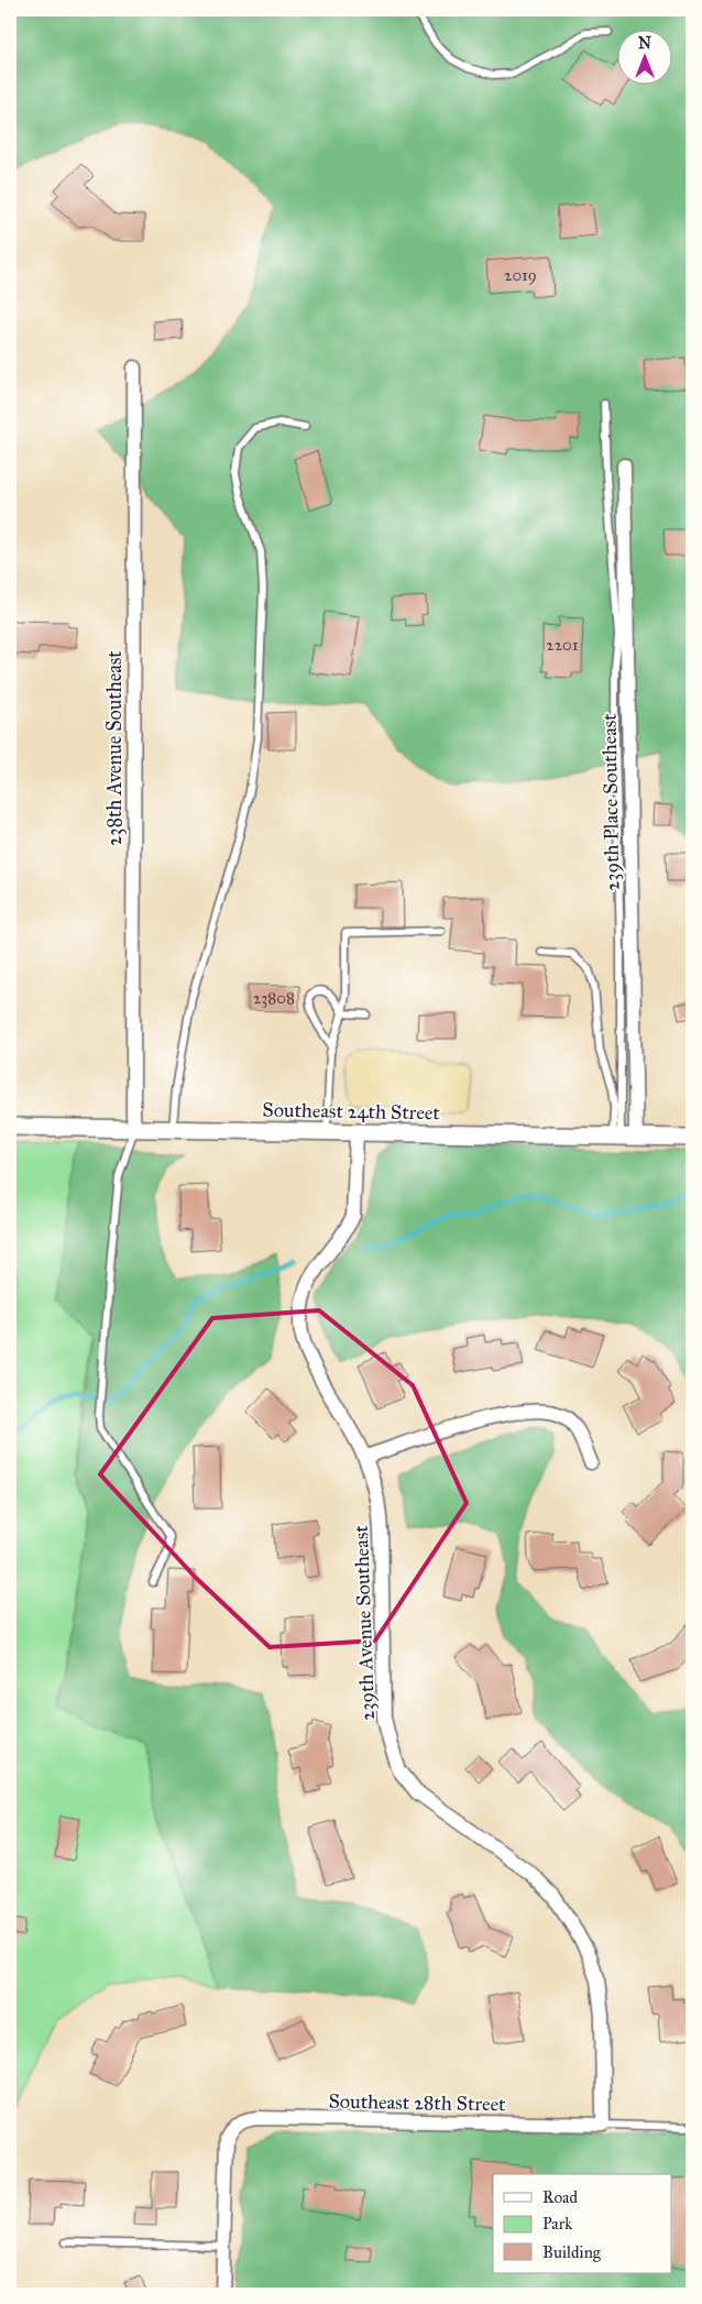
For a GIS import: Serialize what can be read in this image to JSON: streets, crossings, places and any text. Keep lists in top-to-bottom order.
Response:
{
  "streets": {
    "street": [
      "238th Avenue Southeast",
      "239th Place Southeast",
      "Southeast 24th Street",
      "239th Avenue Southeast",
      "Southeast 28th Street"
    ]
  },
  "crossings": [
    ["238th Avenue Southeast", "Southeast 24th Street"],
    ["239th Place Southeast", "Southeast 24th Street"],
    ["Southeast 24th Street", "239th Avenue Southeast"],
    ["239th Avenue Southeast", "Southeast 28th Street"]
  ],
  "house_numbers": ["2019", "2201", "23808"],
  "legend": ["Road", "Park", "Building"],
  "north": "top"
}
